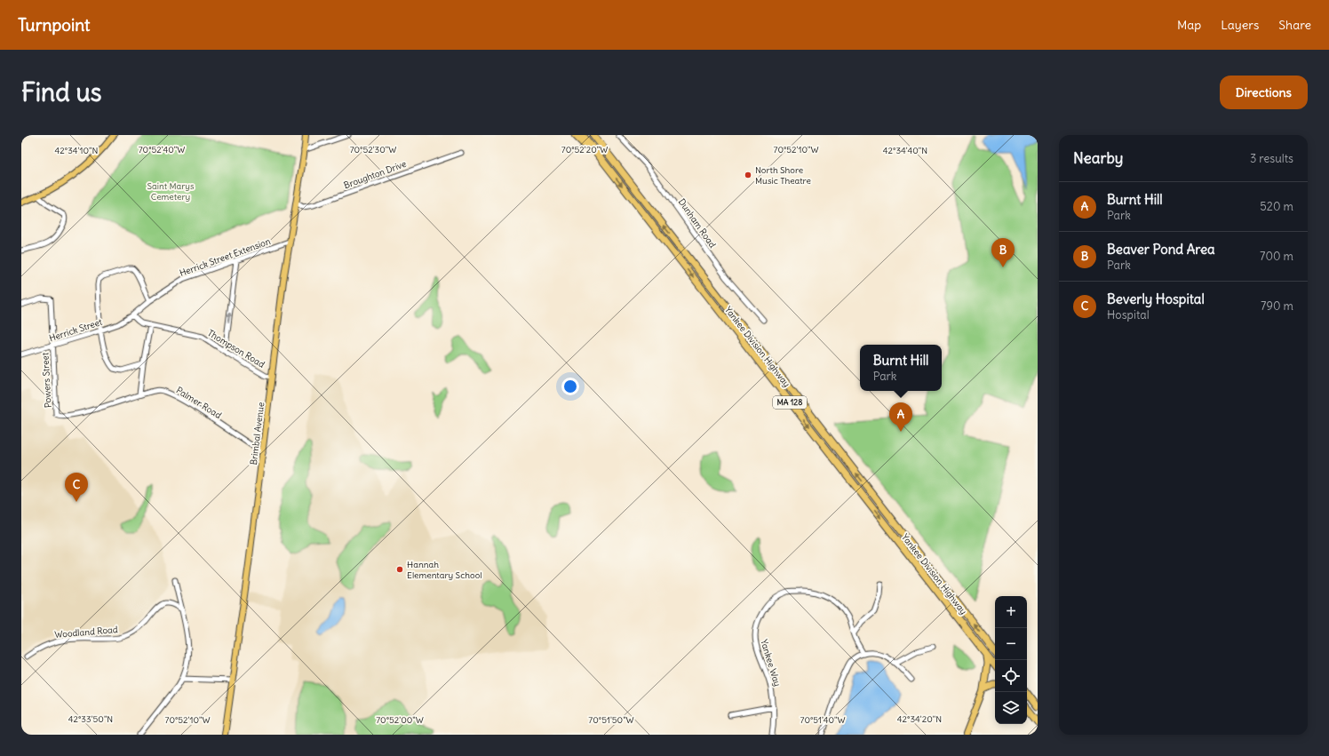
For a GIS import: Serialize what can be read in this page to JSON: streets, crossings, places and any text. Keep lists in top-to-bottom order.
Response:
{
  "streets": {
    "highway": ["Yankee Division Highway", "MA 128"],
    "main road": ["Brimbal Avenue"],
    "street": [
      "Broughton Drive",
      "Dunham Road",
      "Herrick Street Extension",
      "Herrick Street",
      "Thompson Road",
      "Powers Street",
      "Palmer Road",
      "Woodland Road",
      "Yankee Way"
    ]
  },
  "crossings": [
    ["Broughton Drive", "Brimbal Avenue"],
    ["Herrick Street Extension", "Herrick Street"],
    ["Herrick Street Extension", "Thompson Road"],
    ["Herrick Street Extension", "Brimbal Avenue"],
    ["Herrick Street", "Thompson Road"],
    ["Herrick Street", "Powers Street"],
    ["Thompson Road", "Brimbal Avenue"],
    ["Powers Street", "Palmer Road"],
    ["Palmer Road", "Brimbal Avenue"]
  ],
  "parks": ["Saint Marys Cemetery"],
  "places": ["North Shore Music Theatre", "Hannah Elementary School"],
  "page": {
    "header": "Turnpoint",
    "nav": ["Map", "Layers", "Share"],
    "buttons": "Directions",
    "title": "Find us",
    "heading": ["Nearby", "3 results"],
    "list": [
      {
        "mark": "A",
        "name": "Burnt Hill",
        "note": "Park",
        "value": "520 m"
      },
      {
        "mark": "B",
        "name": "Beaver Pond Area",
        "note": "Park",
        "value": "700 m"
      },
      {
        "mark": "C",
        "name": "Beverly Hospital",
        "note": "Hospital",
        "value": "790 m"
      }
    ],
    "pins": ["B", "A", "C"],
    "popup": ["Burnt Hill", "Park"],
    "map_buttons": ["+", "−"]
  },
  "coordinates": [
    "70°52'40\"W",
    "70°52'30\"W",
    "70°52'20\"W",
    "70°52'10\"W",
    "42°34'10\"N",
    "42°34'40\"N",
    "42°33'50\"N",
    "42°34'20\"N",
    "70°52'00\"W",
    "70°51'50\"W",
    "70°51'40\"W"
  ]
}
